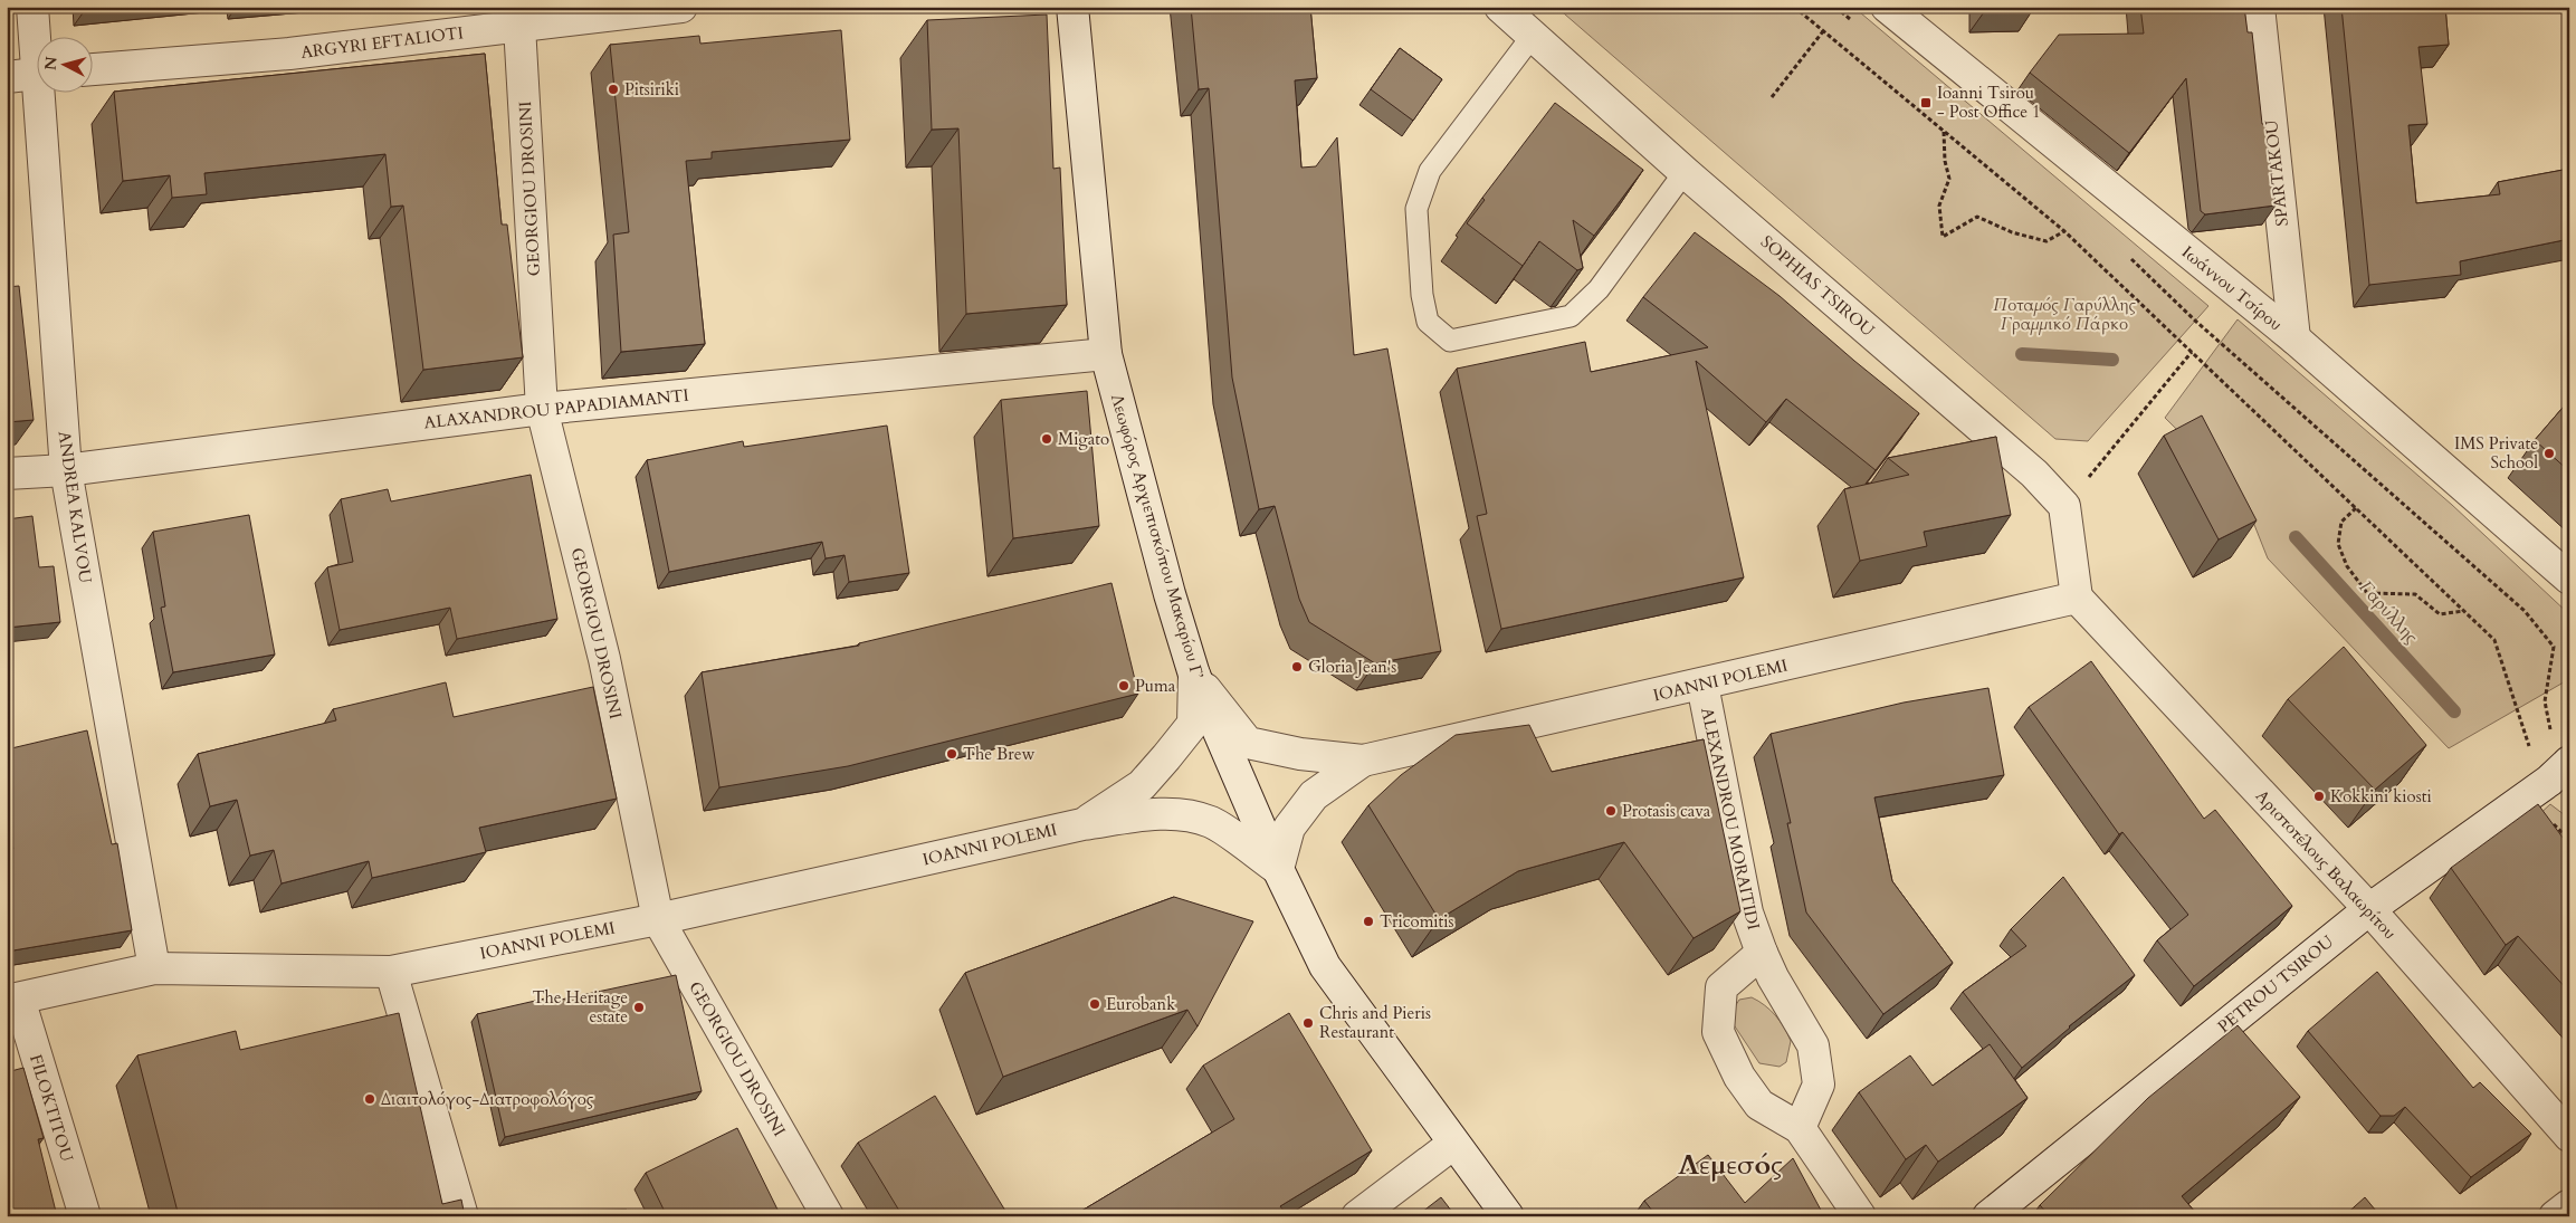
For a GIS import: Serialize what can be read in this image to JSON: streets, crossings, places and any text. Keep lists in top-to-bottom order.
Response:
{
  "streets": {
    "street": [
      "ARGYRI EFTALIOTI",
      "SPARTAKOU",
      "GEORGIOU DROSINI",
      "SOPHIAS TSIROU",
      "Ιωάννου Τσίρου",
      "ALAXANDROU PAPADIAMANTI",
      "ANDREA KALVOU",
      "Λεωφόρος Αρχιεπισκόπου Μακαρίου Γ’",
      "IOANNI POLEMI",
      "ALEXANDROU MORAITIDI",
      "Αριστοτέλους Βαλαωρίτου",
      "PETROU TSIROU",
      "FILOKTITOU"
    ]
  },
  "crossings": [
    ["ARGYRI EFTALIOTI", "GEORGIOU DROSINI"],
    ["SPARTAKOU", "Ιωάννου Τσίρου"],
    ["GEORGIOU DROSINI", "ALAXANDROU PAPADIAMANTI"],
    ["GEORGIOU DROSINI", "IOANNI POLEMI"],
    ["ALAXANDROU PAPADIAMANTI", "ANDREA KALVOU"],
    ["ALAXANDROU PAPADIAMANTI", "Λεωφόρος Αρχιεπισκόπου Μακαρίου Γ’"],
    ["ANDREA KALVOU", "IOANNI POLEMI"],
    ["Λεωφόρος Αρχιεπισκόπου Μακαρίου Γ’", "IOANNI POLEMI"],
    ["IOANNI POLEMI", "ALEXANDROU MORAITIDI"],
    ["IOANNI POLEMI", "Αριστοτέλους Βαλαωρίτου"],
    ["IOANNI POLEMI", "FILOKTITOU"],
    ["Αριστοτέλους Βαλαωρίτου", "PETROU TSIROU"]
  ],
  "districts": ["Λεμεσός"],
  "water": ["Γαρύλλης"],
  "parks": ["Ποταμός Γαρύλλης Γραμμικό Πάρκο"],
  "places": {
    "other": [
      "Pitsiriki",
      "Migato",
      "IMS Private School",
      "Gloria Jean's",
      "Puma",
      "The Brew",
      "Kokkini kiosti",
      "Protasis cava",
      "Tricomitis",
      "Eurobank",
      "The Heritage estate",
      "Chris and Pieris Restaurant",
      "Διαιτολόγος-Διατροφολόγος"
    ],
    "transit": ["Ioanni Tsirou - Post Office 1"]
  },
  "north": "left"
}
